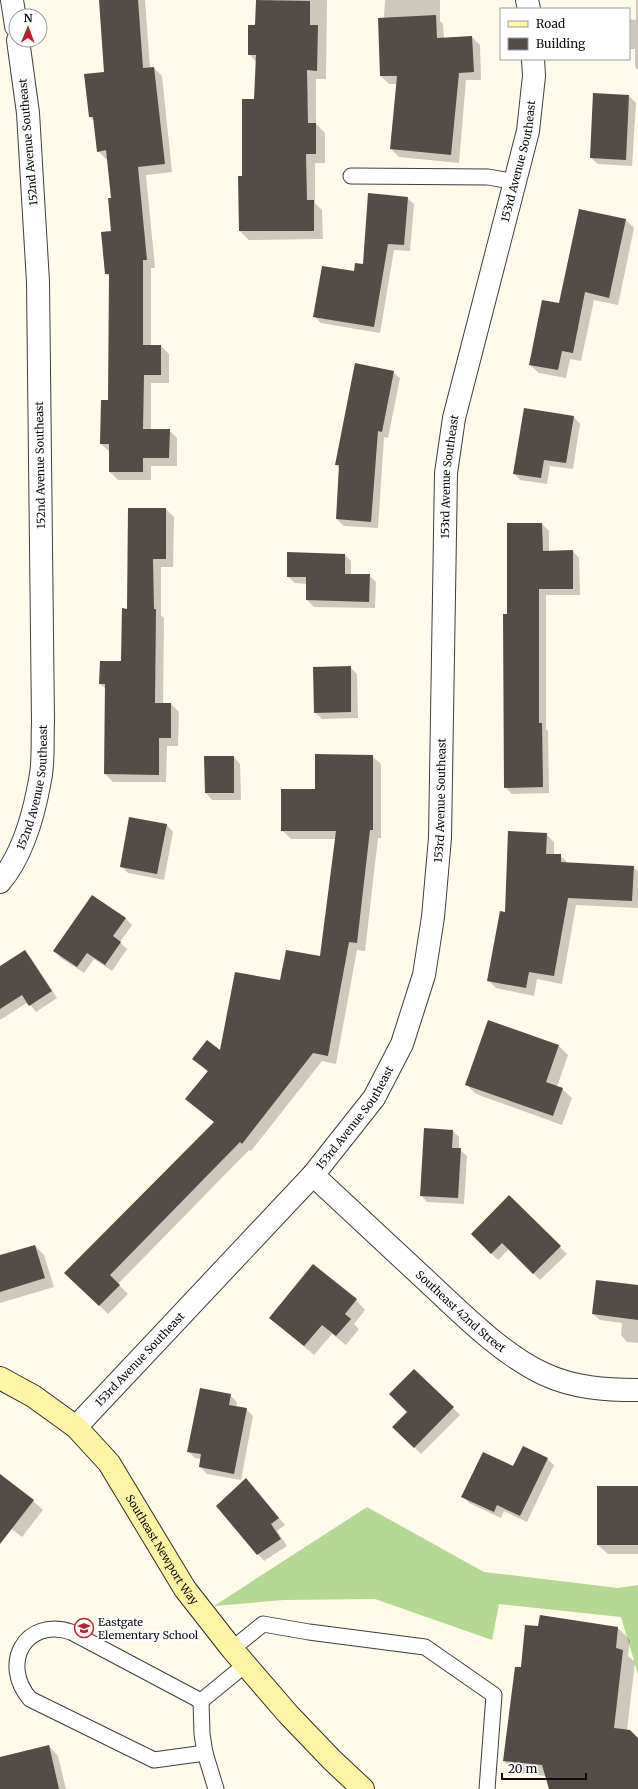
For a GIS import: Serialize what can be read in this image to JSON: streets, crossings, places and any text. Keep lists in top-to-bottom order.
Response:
{
  "streets": {
    "main road": ["Southeast Newport Way"],
    "street": ["152nd Avenue Southeast", "153rd Avenue Southeast", "Southeast 42nd Street"]
  },
  "crossings": [
    ["153rd Avenue Southeast", "Southeast 42nd Street"],
    ["153rd Avenue Southeast", "Southeast Newport Way"]
  ],
  "places": {
    "school or university": ["Eastgate Elementary School"]
  },
  "legend": ["Road", "Building"],
  "scale_bar": "20 m",
  "north": "top"
}
